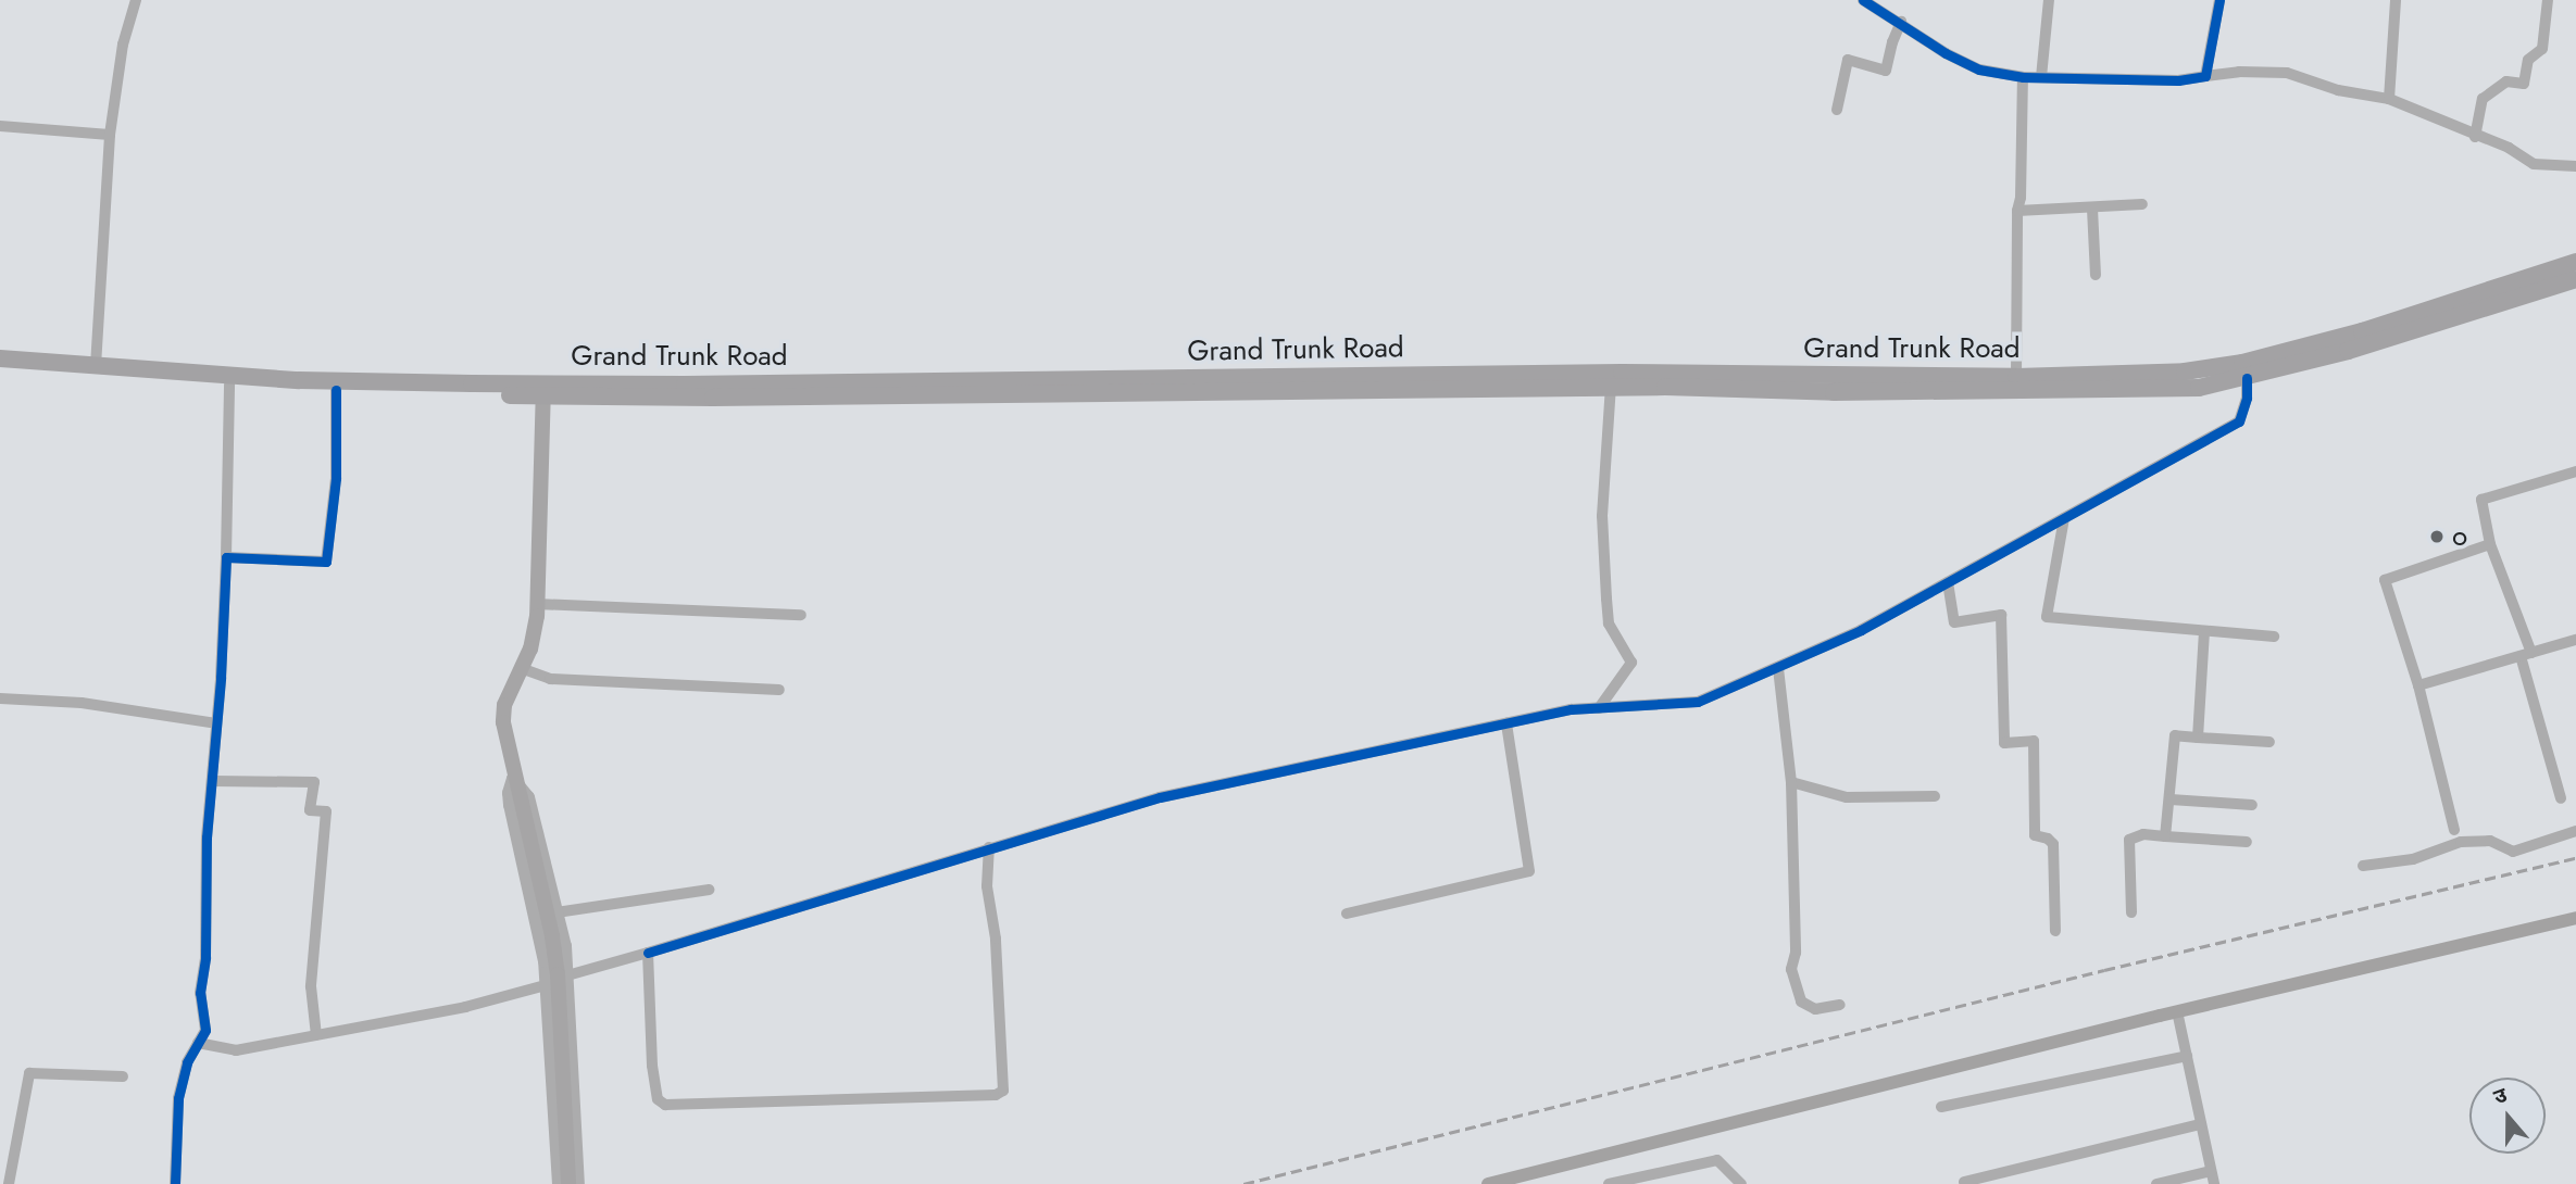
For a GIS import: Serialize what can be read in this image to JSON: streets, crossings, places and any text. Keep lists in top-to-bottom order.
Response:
{
  "streets": {
    "highway": ["Grand Trunk Road"]
  },
  "places": ["o"],
  "north": "top"
}
